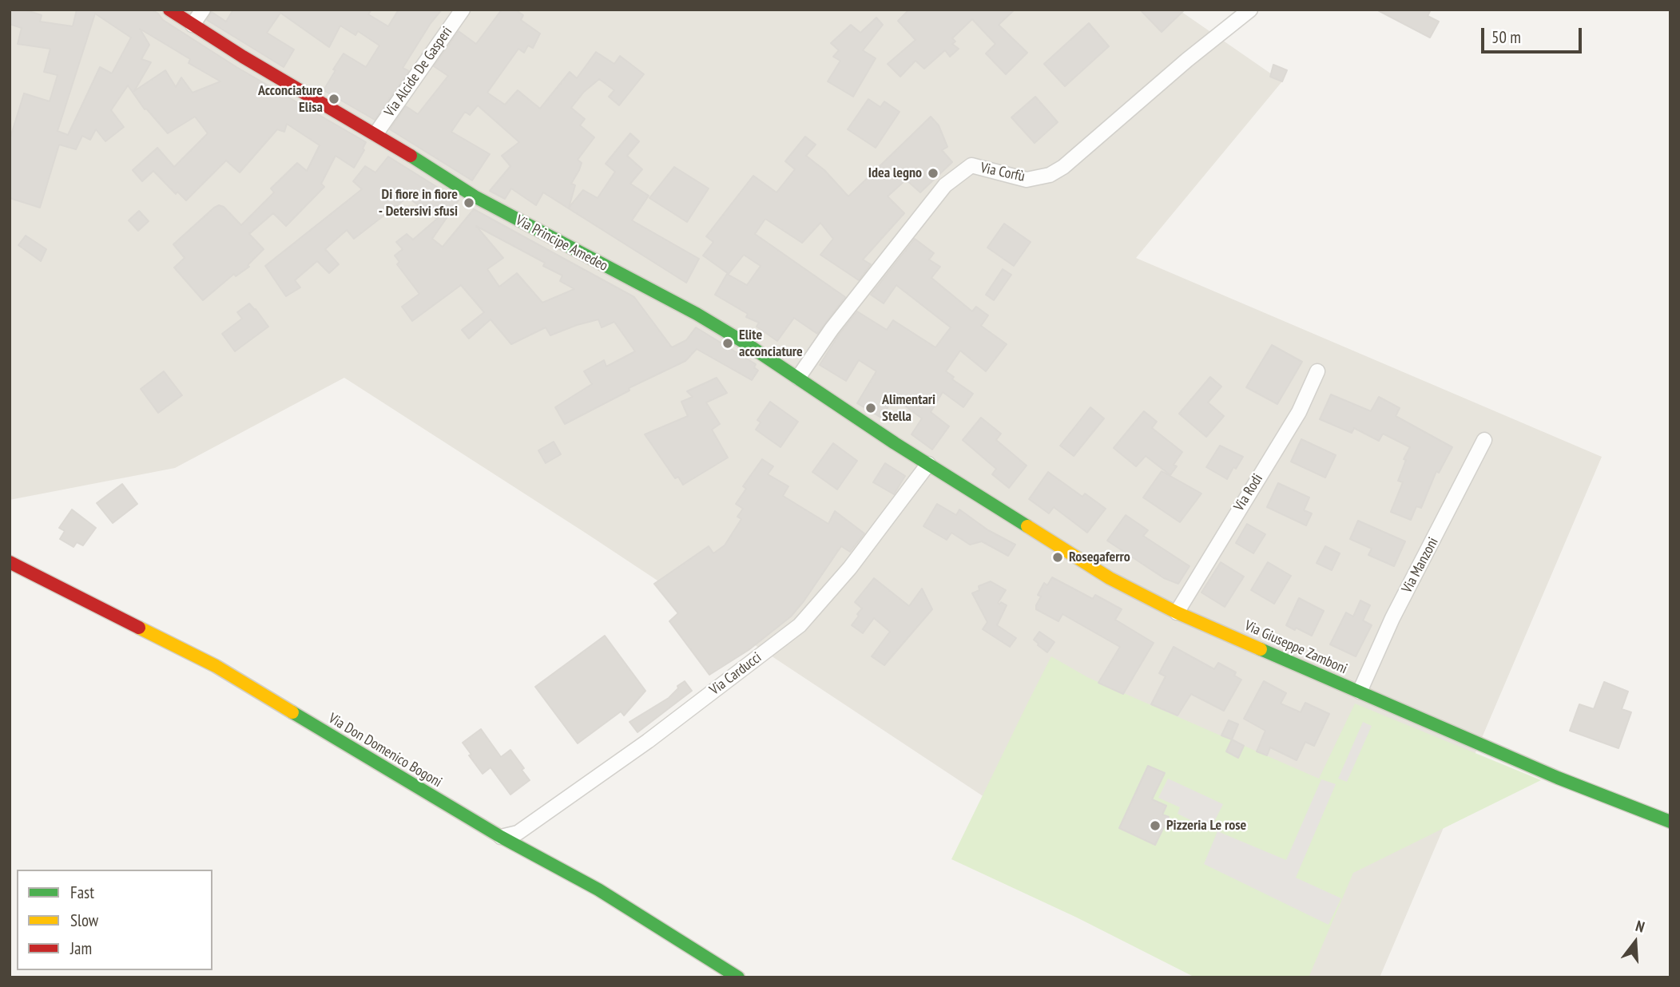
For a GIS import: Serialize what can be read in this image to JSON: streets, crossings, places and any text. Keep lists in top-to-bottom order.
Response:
{
  "streets": {
    "street": [
      "Via Alcide De Gasperi",
      "Via Corfù",
      "Via Principe Amedeo",
      "Via Rodi",
      "Via Manzoni",
      "Via Giuseppe Zamboni",
      "Via Carducci",
      "Via Don Domenico Bogoni"
    ]
  },
  "crossings": [
    ["Via Alcide De Gasperi", "Via Principe Amedeo"],
    ["Via Corfù", "Via Principe Amedeo"],
    ["Via Principe Amedeo", "Via Giuseppe Zamboni"],
    ["Via Principe Amedeo", "Via Carducci"],
    ["Via Rodi", "Via Giuseppe Zamboni"],
    ["Via Manzoni", "Via Giuseppe Zamboni"],
    ["Via Giuseppe Zamboni", "Via Carducci"],
    ["Via Carducci", "Via Don Domenico Bogoni"]
  ],
  "places": [
    "Acconciature Elisa",
    "Idea legno",
    "Di fiore in fiore - Detersivi sfusi",
    "Elite acconciature",
    "Alimentari Stella",
    "Rosegaferro",
    "Pizzeria Le rose"
  ],
  "legend": ["Fast", "Slow", "Jam"],
  "scale_bar": "50 m",
  "north": "top"
}
